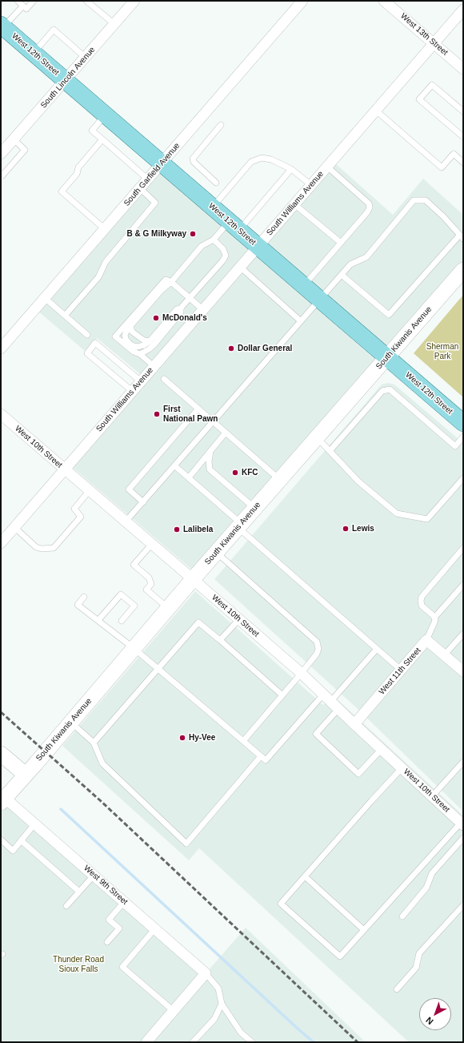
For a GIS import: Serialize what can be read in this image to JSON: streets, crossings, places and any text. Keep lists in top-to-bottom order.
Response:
{
  "streets": {
    "main road": ["West 12th Street", "South Kiwanis Avenue"],
    "street": [
      "West 13th Street",
      "South Lincoln Avenue",
      "South Garfield Avenue",
      "South Williams Avenue",
      "West 10th Street",
      "West 11th Street",
      "West 9th Street"
    ]
  },
  "crossings": [
    ["West 13th Street", "South Williams Avenue"],
    ["West 12th Street", "South Lincoln Avenue"],
    ["West 12th Street", "South Garfield Avenue"],
    ["West 12th Street", "South Williams Avenue"],
    ["West 12th Street", "South Kiwanis Avenue"],
    ["South Williams Avenue", "West 10th Street"],
    ["South Kiwanis Avenue", "West 10th Street"],
    ["South Kiwanis Avenue", "West 9th Street"],
    ["West 10th Street", "West 11th Street"]
  ],
  "parks": ["Sherman Park", "Thunder Road Sioux Falls"],
  "places": [
    "B & G Milkyway",
    "McDonald's",
    "Dollar General",
    "First National Pawn",
    "KFC",
    "Lewis",
    "Lalibela",
    "Hy-Vee"
  ],
  "north": "bottom left"
}
